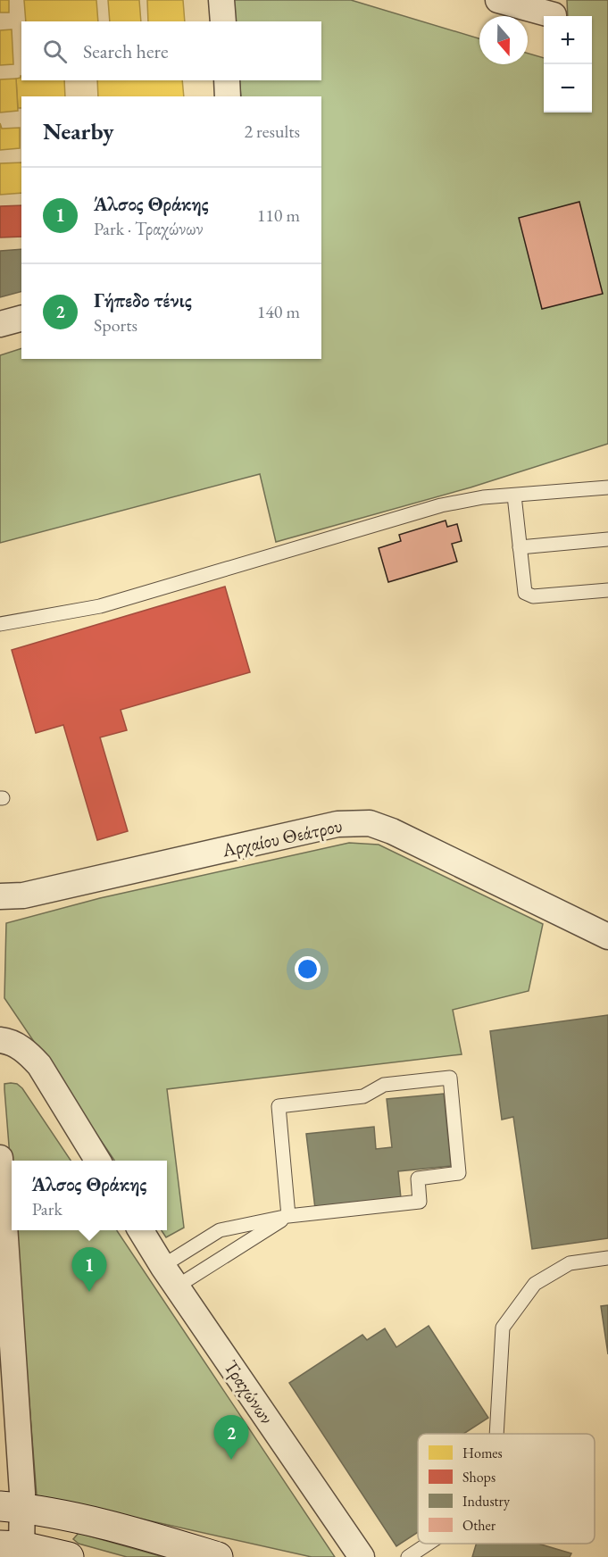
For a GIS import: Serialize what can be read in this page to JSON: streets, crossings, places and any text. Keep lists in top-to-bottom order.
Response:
{
  "streets": {
    "street": ["Αρχαίου Θεάτρου", "Τραχώνων"]
  },
  "legend": [
    "Homes",
    "Shops",
    "Industry",
    "Other"
  ],
  "north": "bottom",
  "page": {
    "map_buttons": ["+", "−"],
    "search": "Search here",
    "heading": ["Nearby", "2 results"],
    "list": [
      {
        "mark": "1",
        "name": "Άλσος Θράκης",
        "note": "Park · Τραχώνων",
        "value": "110 m"
      },
      {
        "mark": "2",
        "name": "Γήπεδο τένις",
        "note": "Sports",
        "value": "140 m"
      }
    ],
    "popup": ["Άλσος Θράκης", "Park"],
    "pins": ["1", "2"]
  }
}
